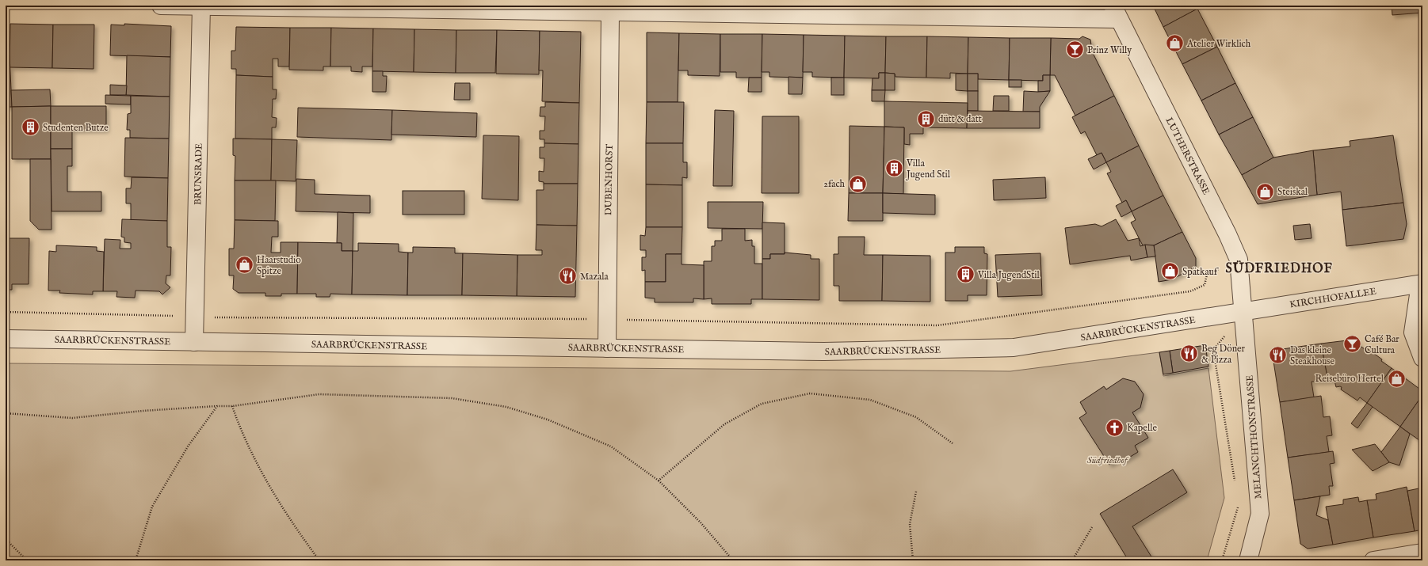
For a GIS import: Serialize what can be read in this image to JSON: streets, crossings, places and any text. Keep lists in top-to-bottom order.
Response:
{
  "streets": {
    "street": [
      "LUTHERSTRASSE",
      "BRUNSRADE",
      "DUBENHORST",
      "KIRCHHOFALLEE",
      "SAARBRÜCKENSTRASSE",
      "MELANCHTHONSTRASSE"
    ]
  },
  "crossings": [
    ["LUTHERSTRASSE", "KIRCHHOFALLEE"],
    ["LUTHERSTRASSE", "SAARBRÜCKENSTRASSE"],
    ["LUTHERSTRASSE", "MELANCHTHONSTRASSE"],
    ["BRUNSRADE", "SAARBRÜCKENSTRASSE"],
    ["DUBENHORST", "SAARBRÜCKENSTRASSE"],
    ["KIRCHHOFALLEE", "SAARBRÜCKENSTRASSE"],
    ["KIRCHHOFALLEE", "MELANCHTHONSTRASSE"],
    ["SAARBRÜCKENSTRASSE", "MELANCHTHONSTRASSE"]
  ],
  "districts": ["SÜDFRIEDHOF"],
  "parks": ["Südfriedhof"],
  "places": {
    "shop": [
      "Atelier Wirklich",
      "2fach",
      "Steiskal",
      "Haarstudio Spitze",
      "Spätkauf",
      "Reisebüro Hertel"
    ],
    "bar": ["Prinz Willy", "Café Bar Cultura"],
    "building": [
      "dütt & datt",
      "Studenten Butze",
      "Villa Jugend Stil",
      "Villa JugendStil"
    ],
    "restaurant": ["Mazala", "Beg Döner & Pizza", "Das kleine Steakhouse"],
    "church": ["Kapelle"]
  }
}
